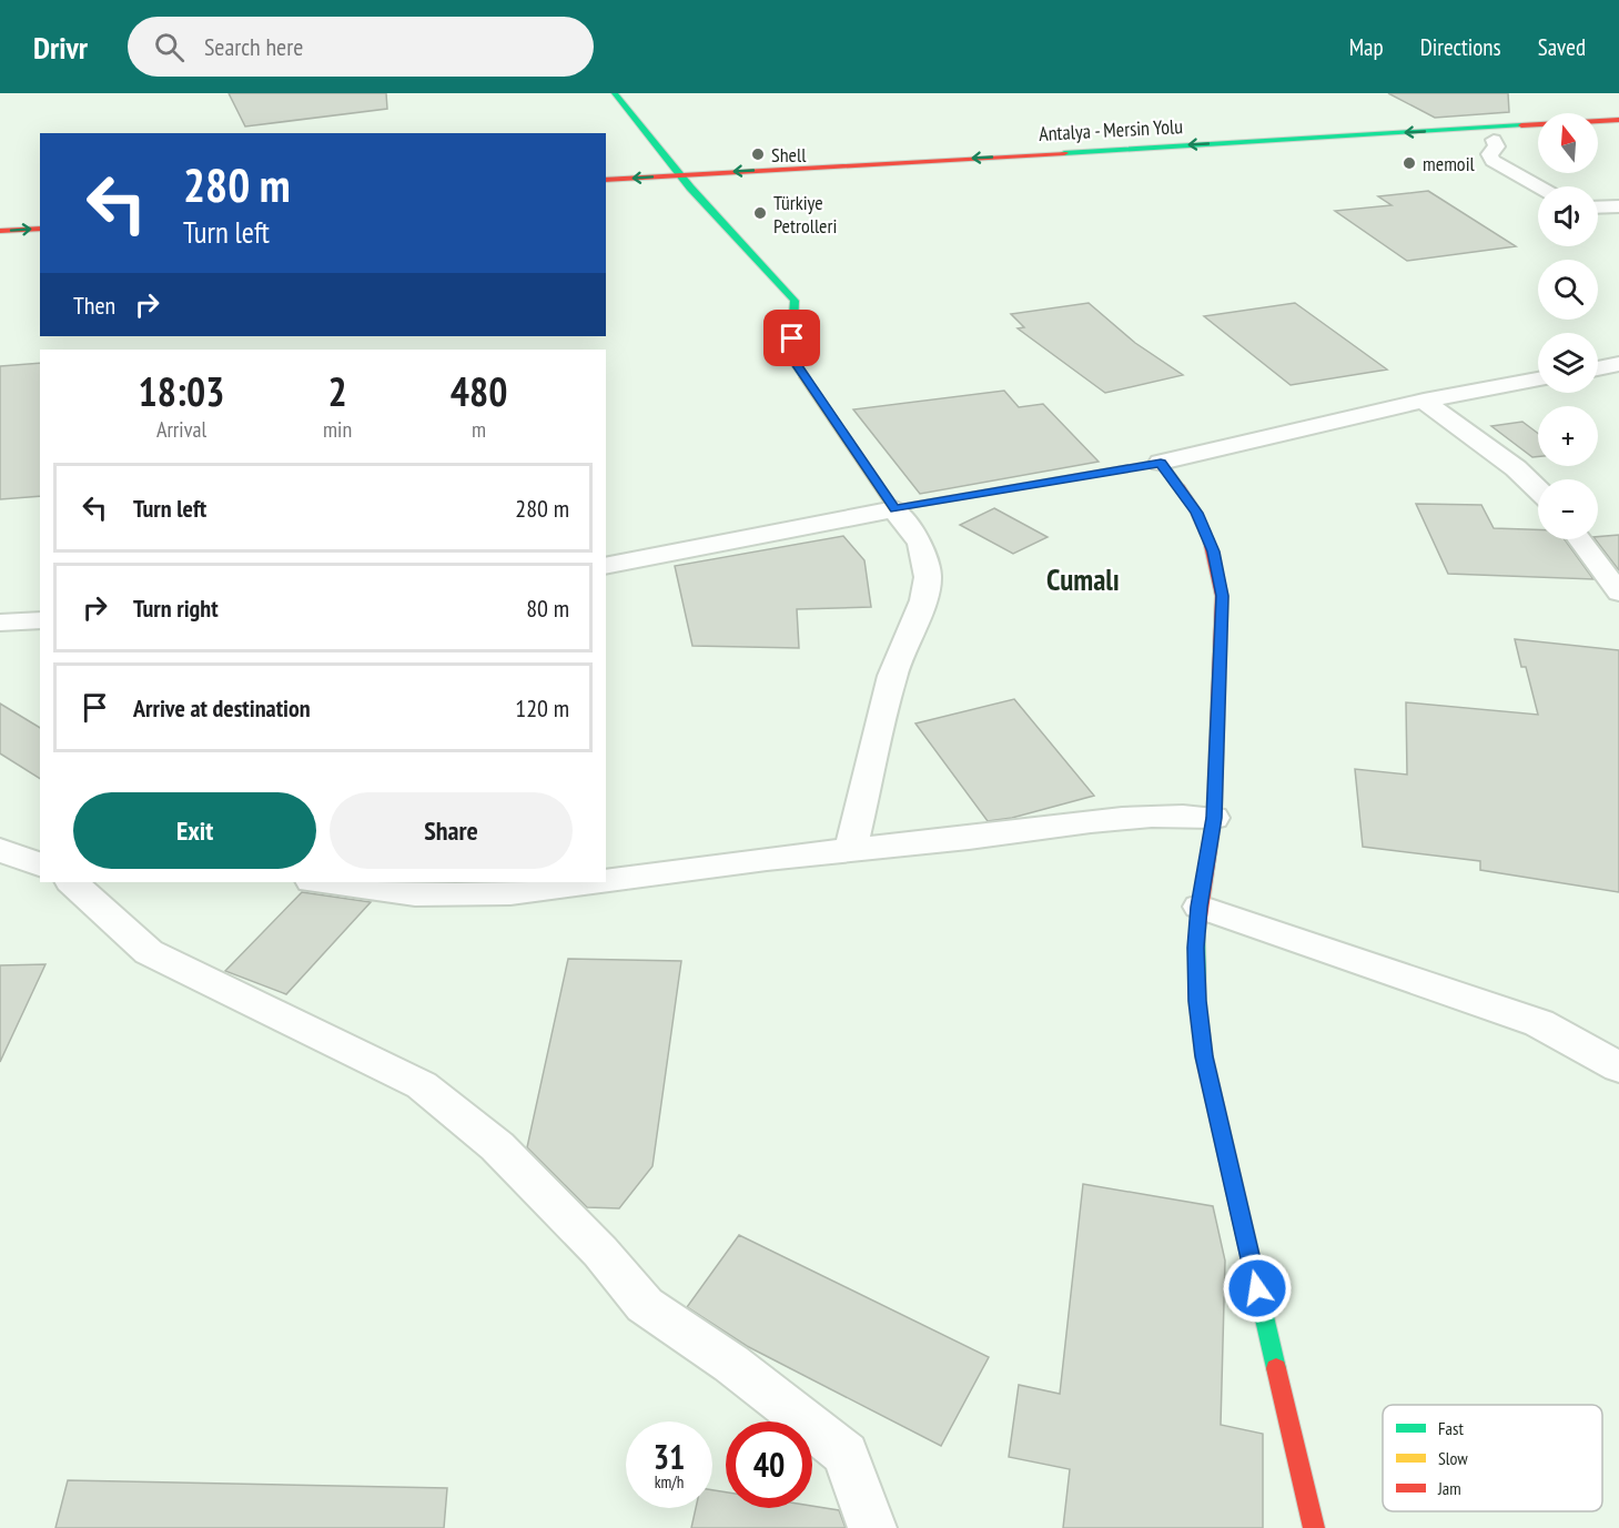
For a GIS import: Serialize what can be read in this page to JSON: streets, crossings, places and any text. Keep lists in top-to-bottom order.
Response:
{
  "streets": {
    "main road": ["Antalya - Mersin Yolu"]
  },
  "districts": ["Cumalı"],
  "places": ["Shell", "memoil", "Türkiye Petrolleri"],
  "legend": ["Fast", "Slow", "Jam"],
  "north": "top",
  "page": {
    "header": "Drivr",
    "search": "Search here",
    "nav": ["Map", "Directions", "Saved"],
    "map_buttons": ["+", "−"],
    "turn": ["280 m", "Turn left"],
    "then": "Then",
    "eta": [
      "18:03",
      "Arrival",
      "2",
      "min",
      "480",
      "m"
    ],
    "list": [
      {
        "name": "Turn left",
        "value": "280 m"
      },
      {
        "name": "Turn right",
        "value": "80 m"
      },
      {
        "name": "Arrive at destination",
        "value": "120 m"
      }
    ],
    "buttons": ["Exit", "Share"],
    "speed": "31 km/h",
    "limit": "40"
  }
}
